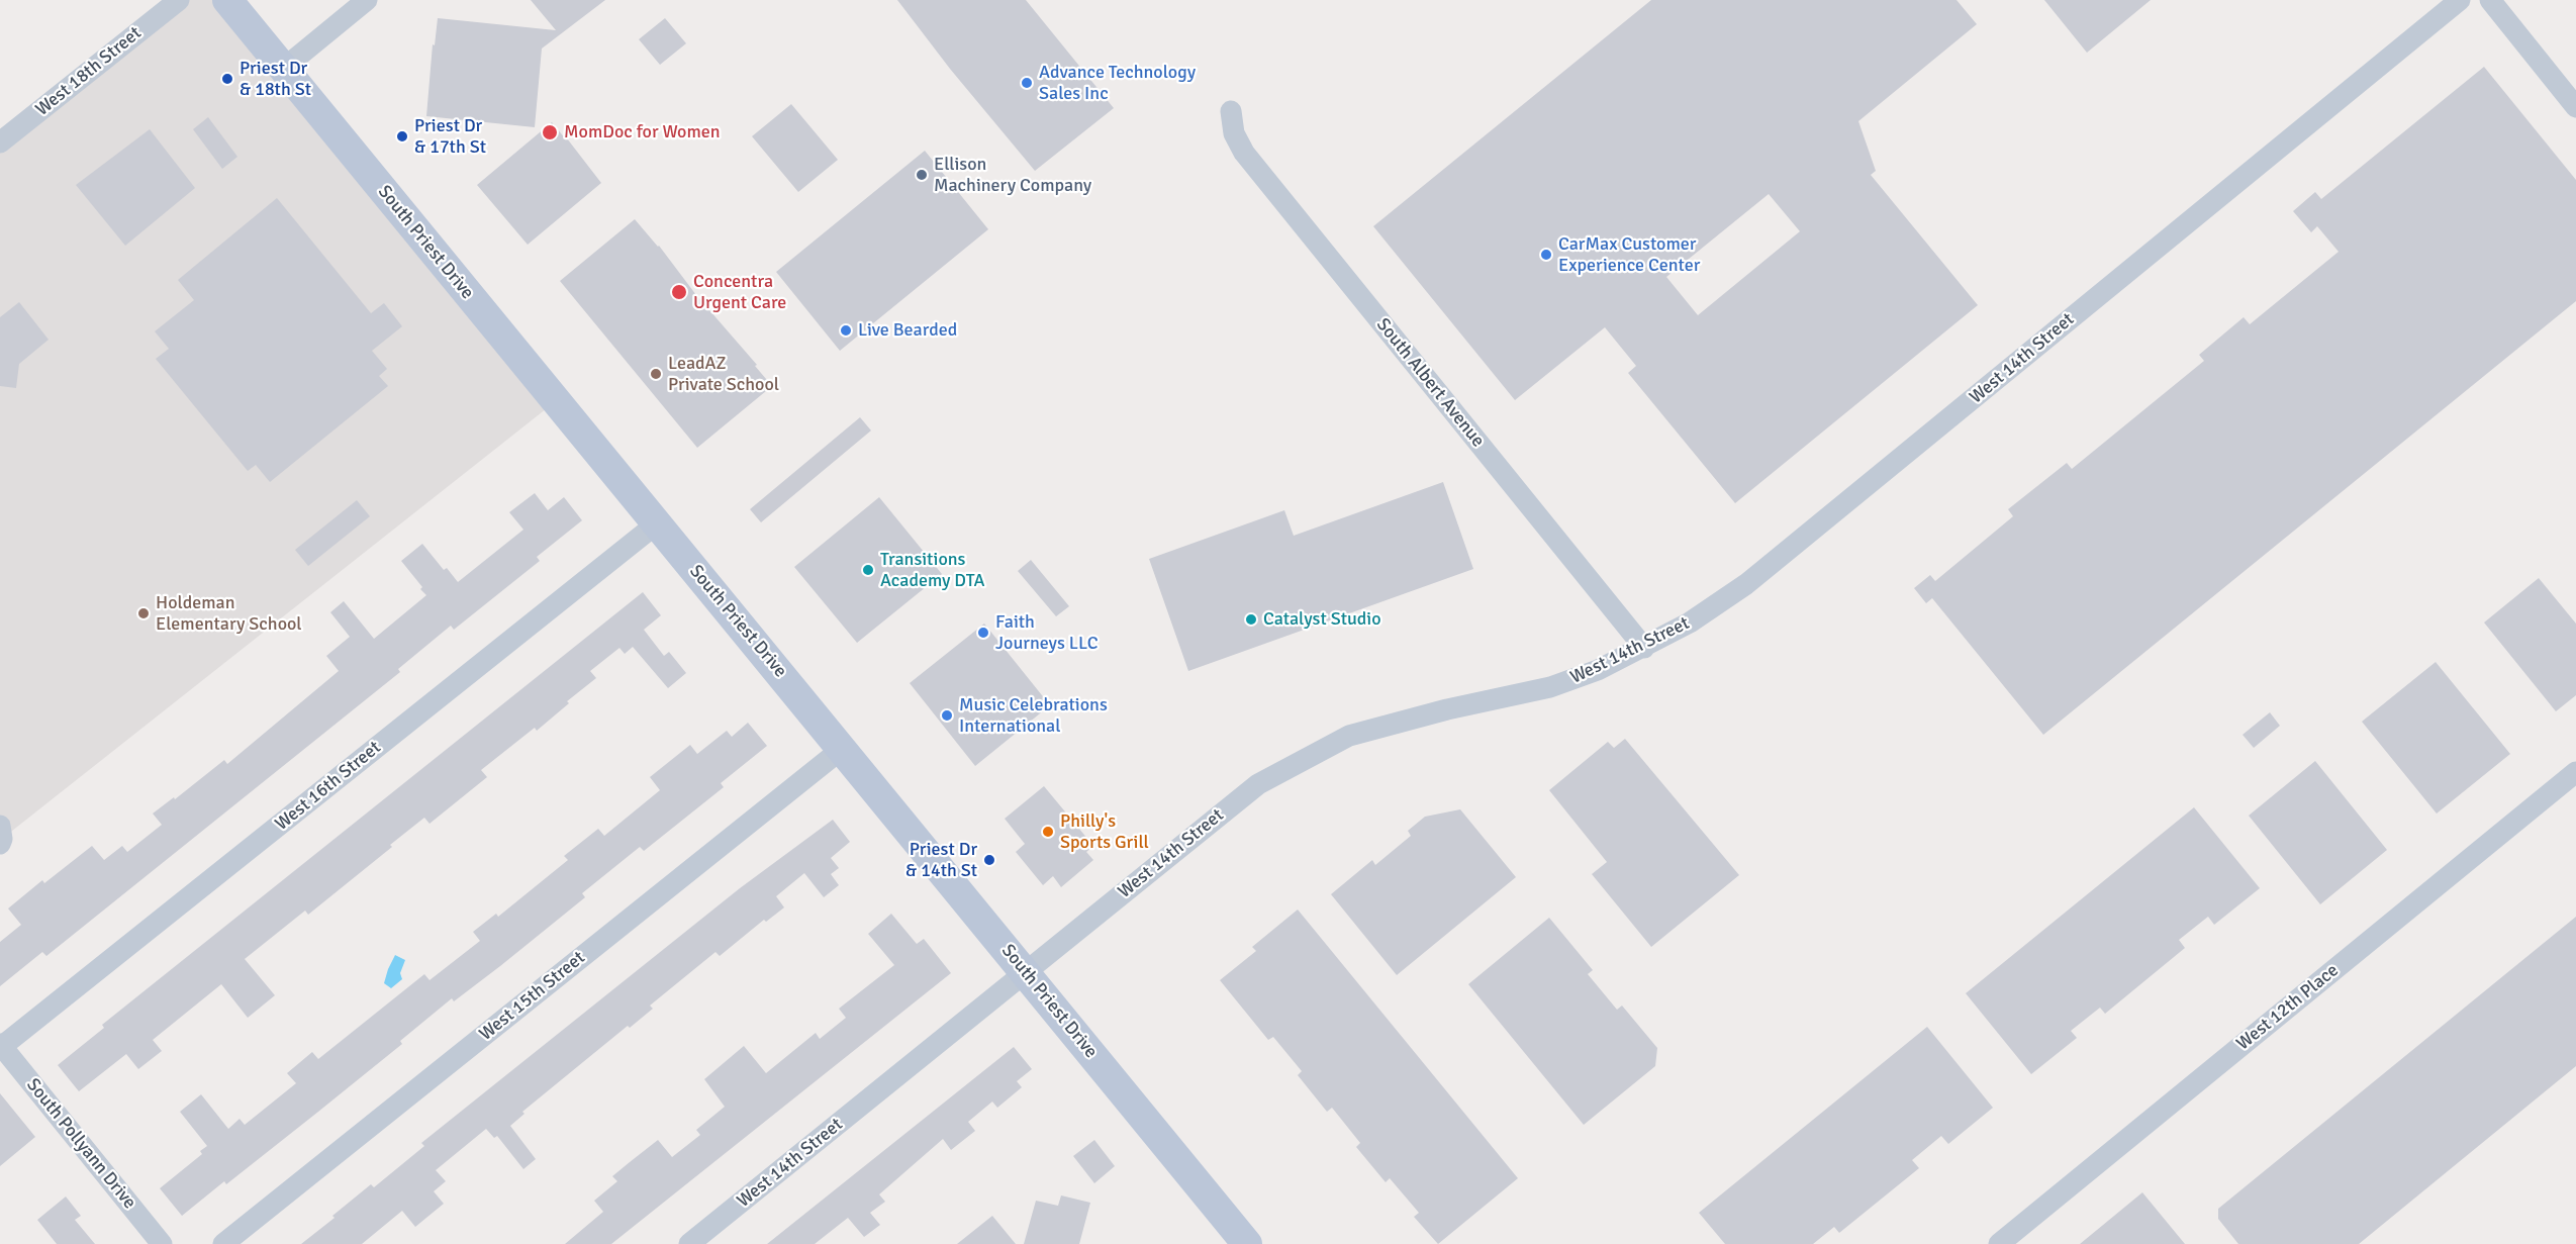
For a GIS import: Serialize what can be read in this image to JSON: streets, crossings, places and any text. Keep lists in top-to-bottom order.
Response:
{
  "streets": {
    "main road": ["South Priest Drive"],
    "street": [
      "West 18th Street",
      "West 14th Street",
      "South Albert Avenue",
      "West 16th Street",
      "West 15th Street",
      "West 12th Place",
      "South Pollyann Drive"
    ]
  },
  "crossings": [
    ["South Priest Drive", "West 14th Street"],
    ["South Priest Drive", "West 16th Street"],
    ["South Priest Drive", "West 15th Street"],
    ["West 14th Street", "South Albert Avenue"],
    ["West 16th Street", "South Pollyann Drive"]
  ],
  "places": [
    "Priest Dr & 18th St",
    "Advance Technology Sales Inc",
    "MomDoc for Women",
    "Priest Dr & 17th St",
    "Ellison Machinery Company",
    "CarMax Customer Experience Center",
    "Concentra Urgent Care",
    "Live Bearded",
    "LeadAZ Private School",
    "Transitions Academy DTA",
    "Holdeman Elementary School",
    "Catalyst Studio",
    "Faith Journeys LLC",
    "Music Celebrations International",
    "Philly's Sports Grill",
    "Priest Dr & 14th St"
  ]
}
